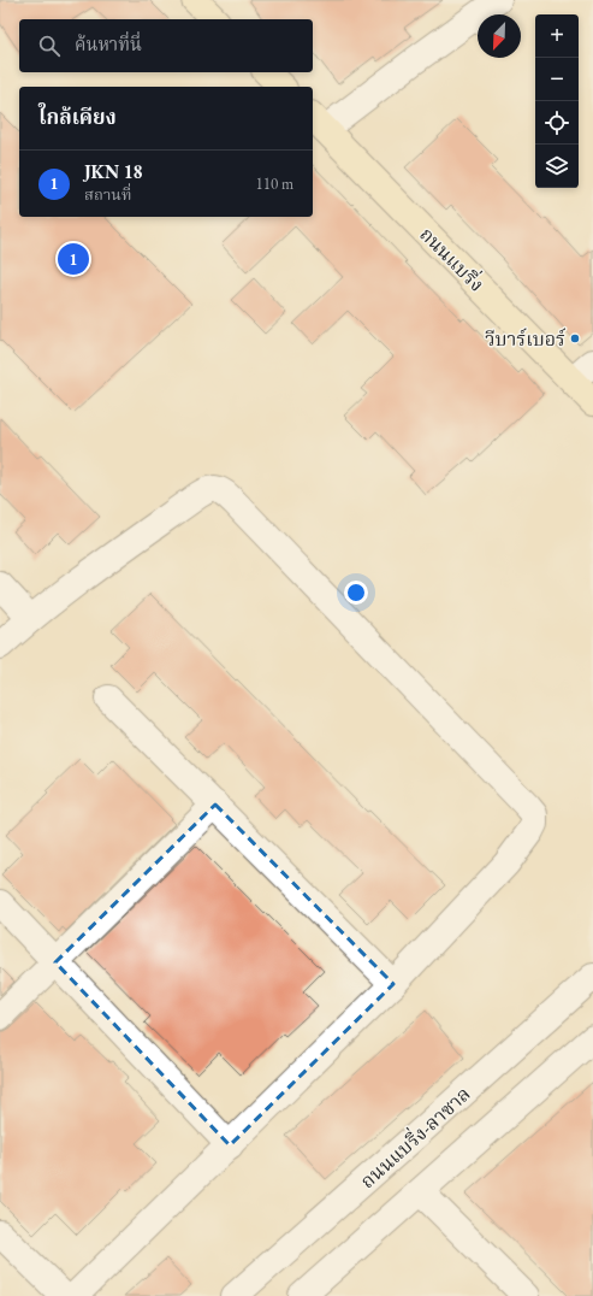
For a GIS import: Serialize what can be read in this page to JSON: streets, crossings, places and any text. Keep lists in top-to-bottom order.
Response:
{
  "streets": {
    "main road": ["ถนนแบริ่ง"],
    "street": ["ถนนแบริ่ง-ลาซาล"]
  },
  "places": ["วีบาร์เบอร์"],
  "north": "bottom left",
  "page": {
    "map_buttons": ["+", "−"],
    "search": "ค้นหาที่นี่",
    "heading": "ใกล้เคียง",
    "list": [
      {
        "mark": "1",
        "name": "JKN 18",
        "note": "สถานที่",
        "value": "110 m"
      }
    ],
    "pins": "1"
  }
}
